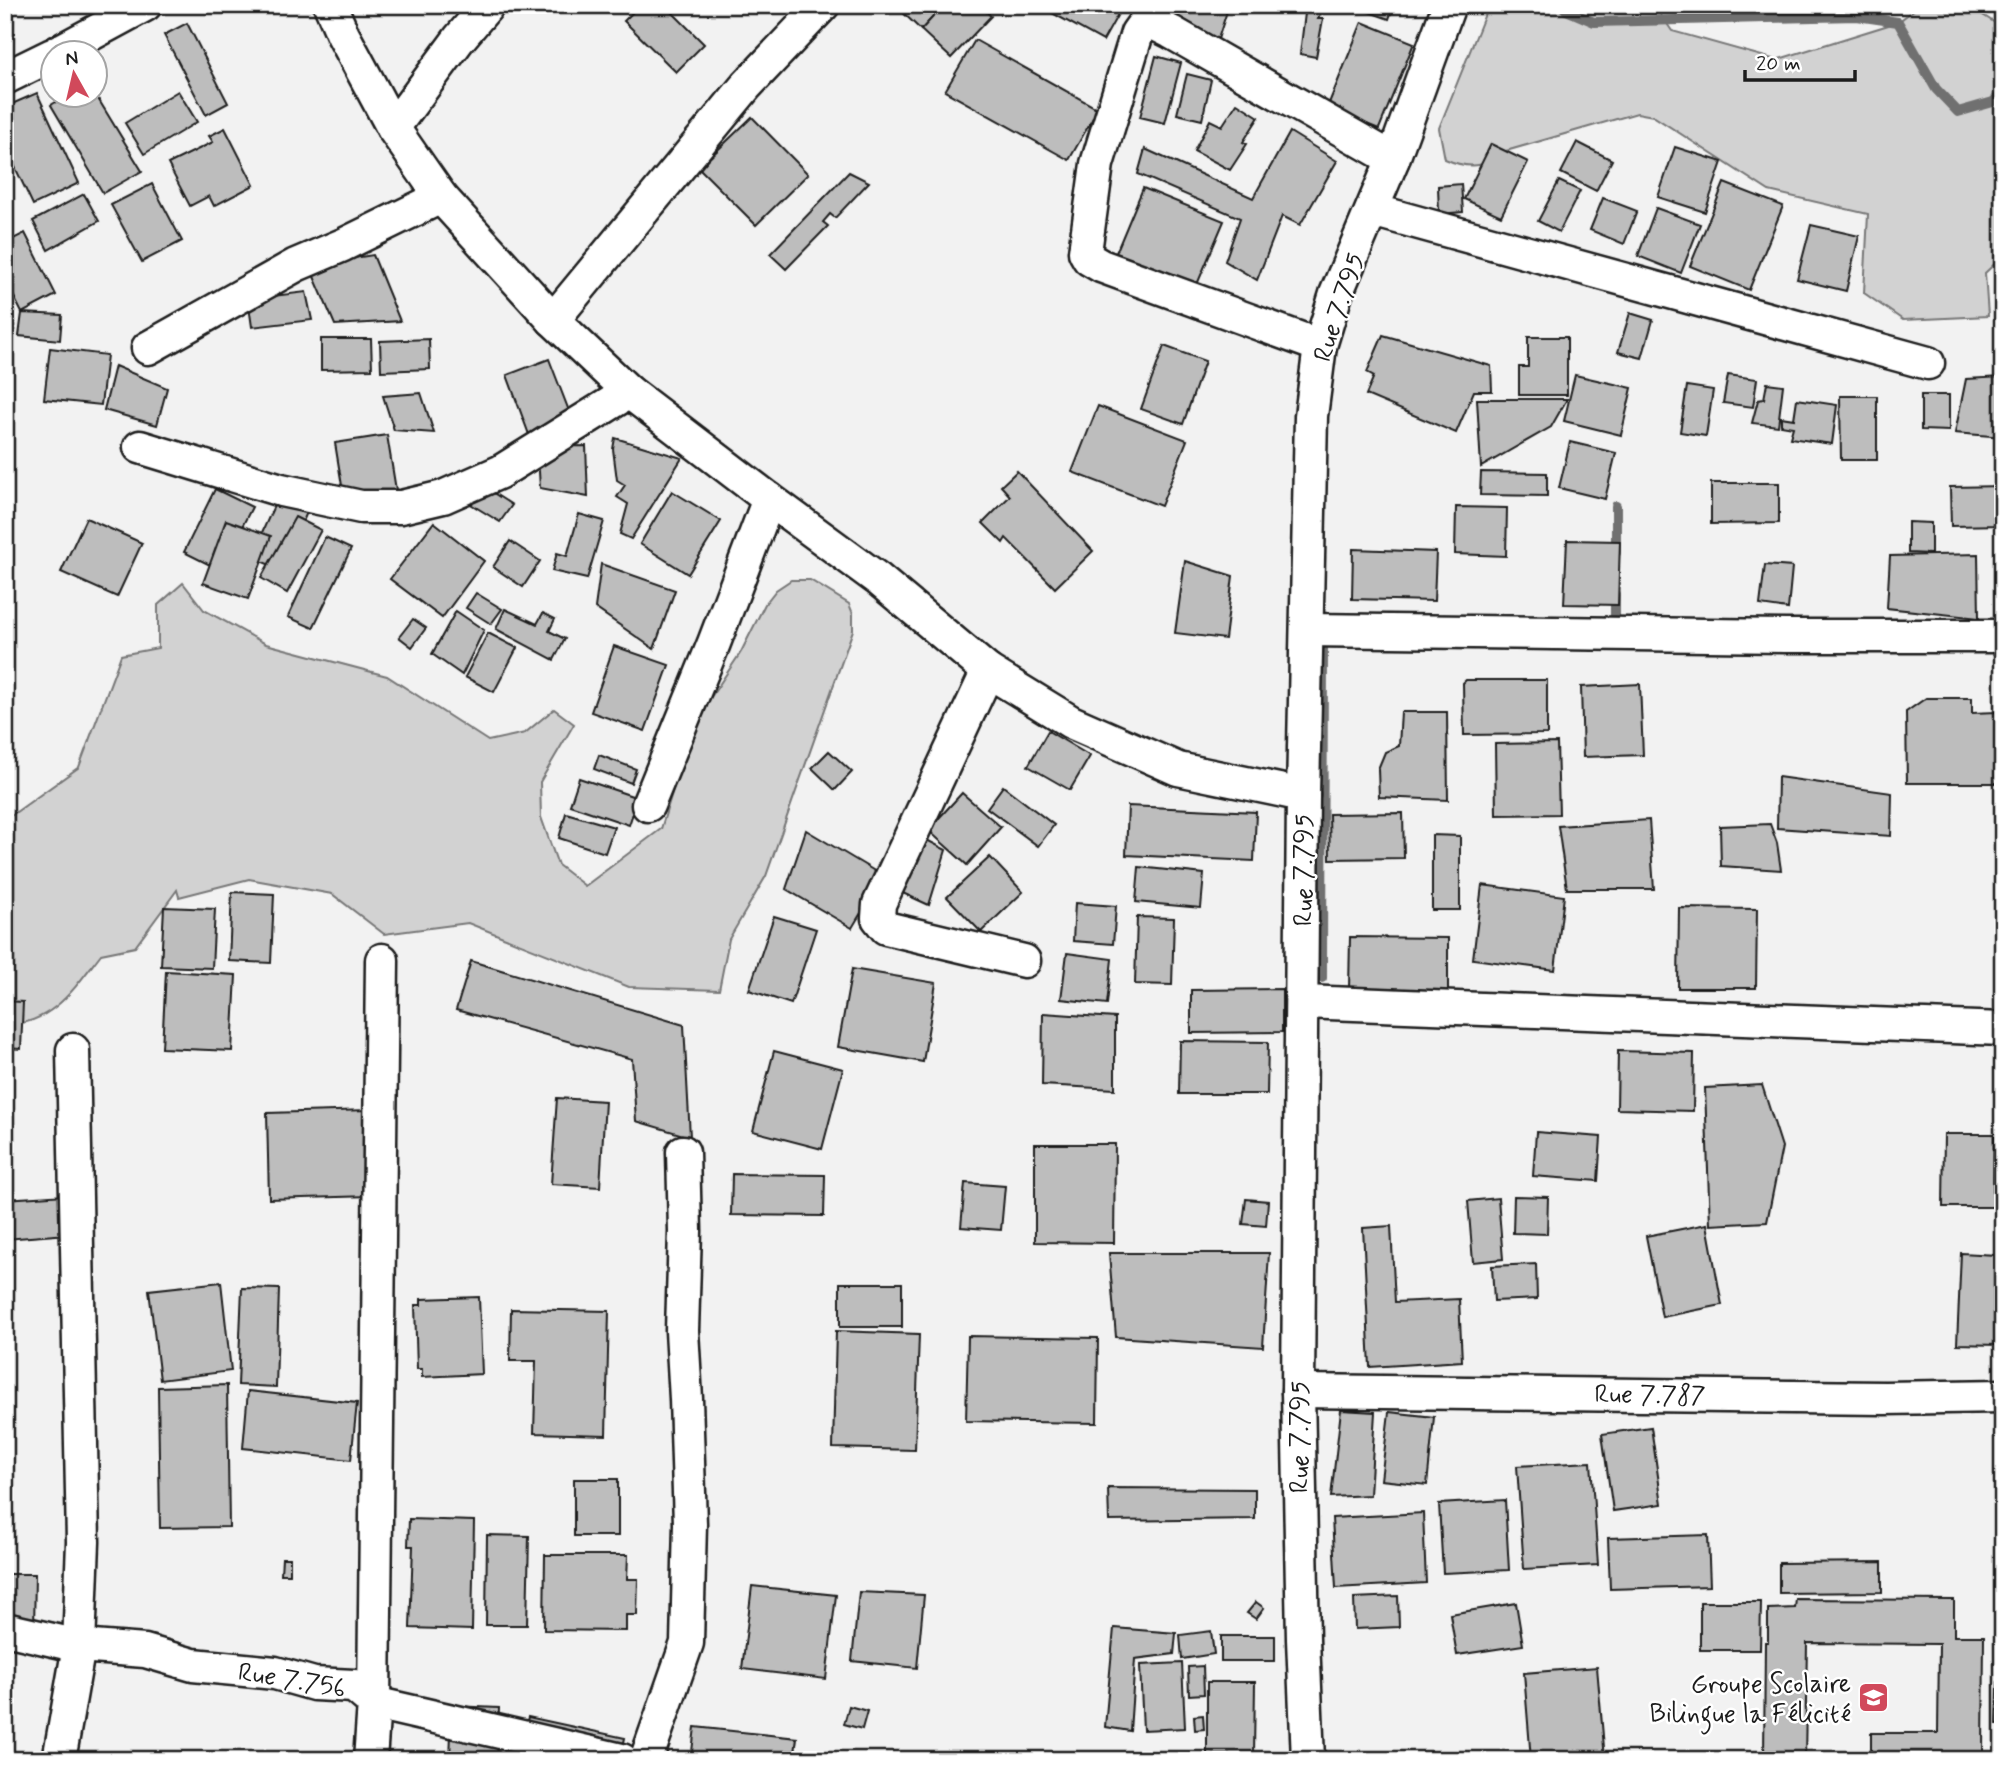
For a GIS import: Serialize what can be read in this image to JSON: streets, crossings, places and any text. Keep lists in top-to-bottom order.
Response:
{
  "streets": {
    "street": ["Rue 7.795", "Rue 7.787", "Rue 7.756"]
  },
  "crossings": [
    ["Rue 7.795", "Rue 7.787"]
  ],
  "places": {
    "school or university": ["Groupe Scolaire Bilingue la Félicité"]
  },
  "scale_bar": "20 m",
  "north": "top"
}
